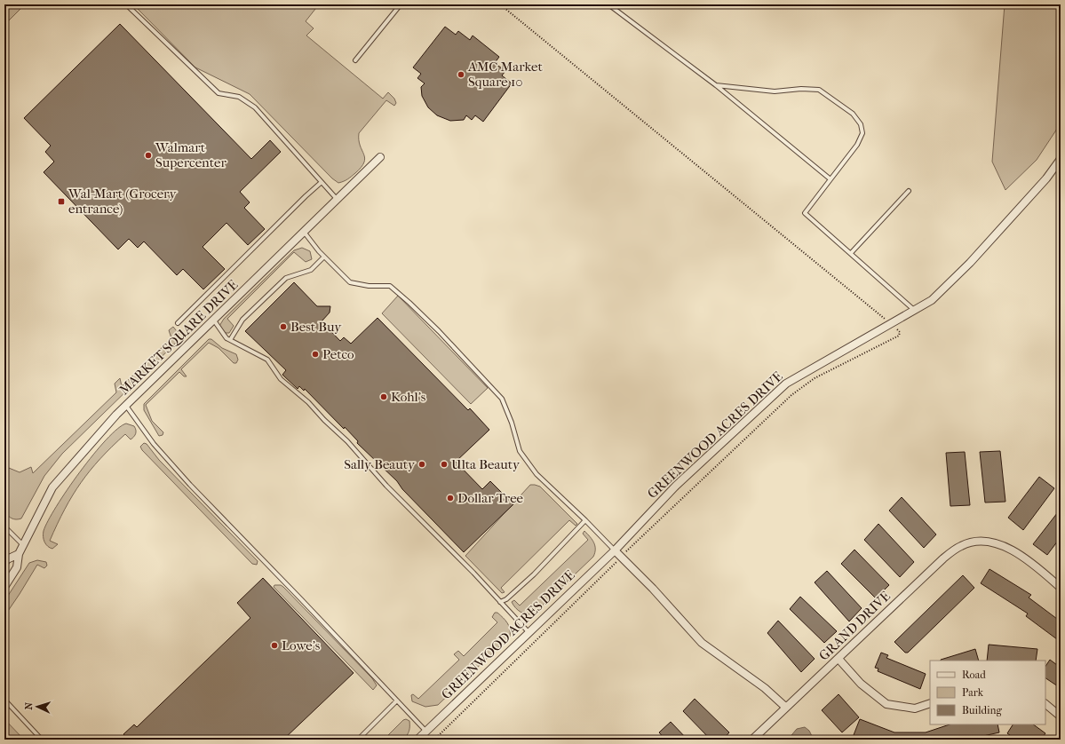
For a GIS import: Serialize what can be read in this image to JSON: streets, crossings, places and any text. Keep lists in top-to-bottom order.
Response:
{
  "streets": {
    "street": ["MARKET SQUARE DRIVE", "GREENWOOD ACRES DRIVE", "GRAND DRIVE"]
  },
  "places": {
    "other": [
      "AMC Market Square 10",
      "Walmart Supercenter",
      "Best Buy",
      "Petco",
      "Kohl's",
      "Sally Beauty",
      "Ulta Beauty",
      "Dollar Tree",
      "Lowe's"
    ],
    "transit": ["Wal-Mart (Grocery entrance)"]
  },
  "legend": ["Road", "Park", "Building"],
  "north": "left"
}
